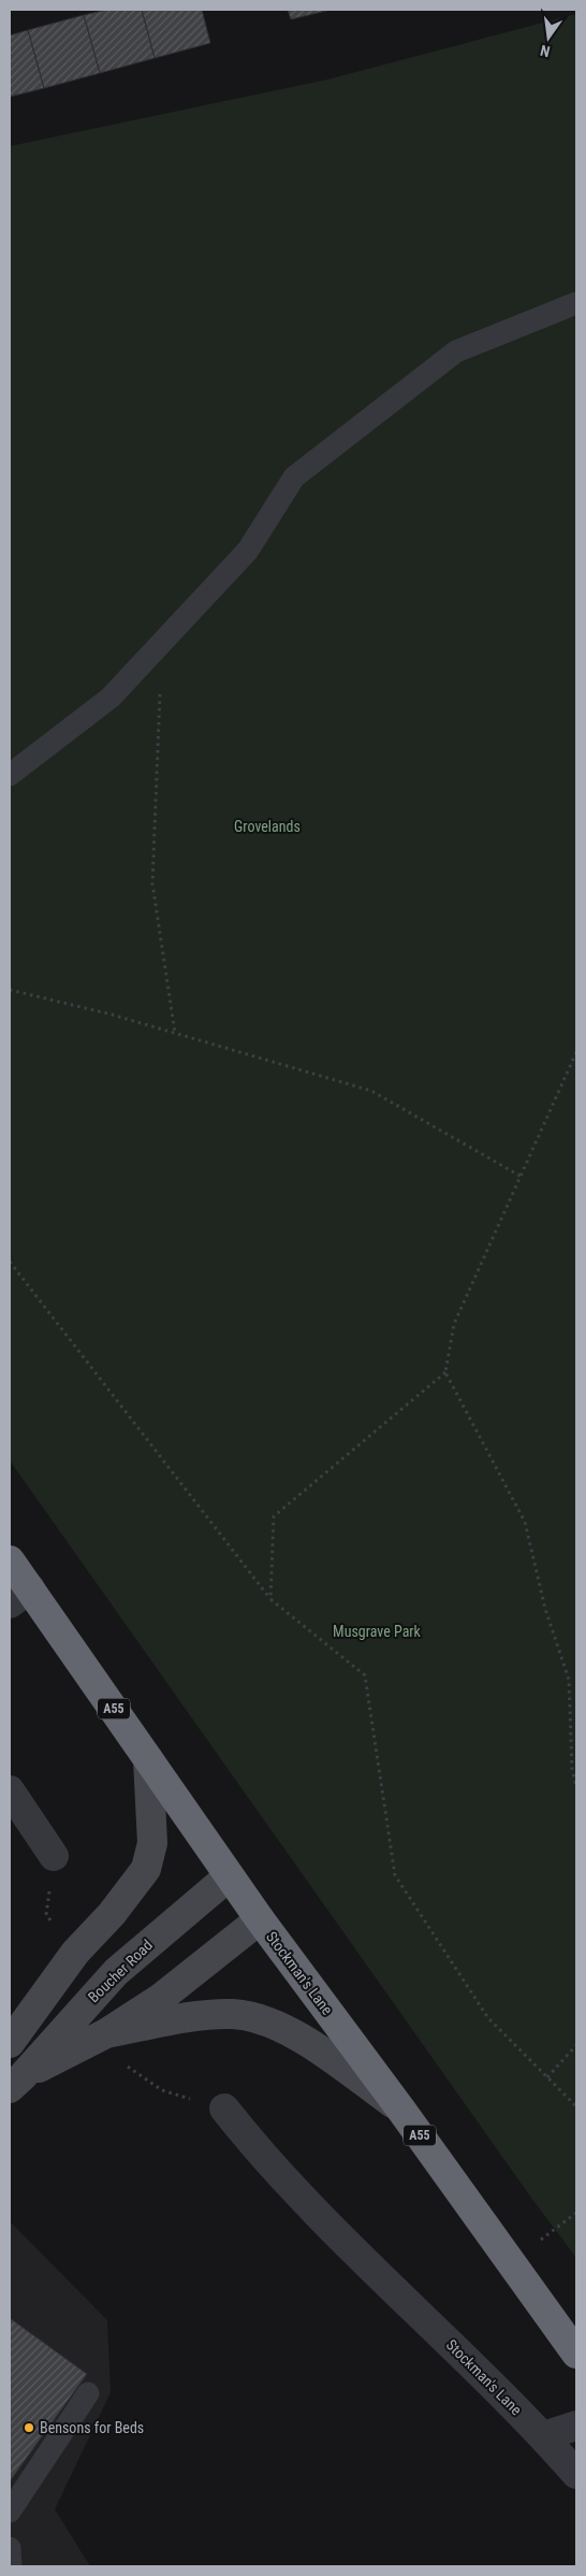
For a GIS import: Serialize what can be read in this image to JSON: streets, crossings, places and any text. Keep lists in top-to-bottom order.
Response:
{
  "streets": {
    "highway": ["A55", "Stockman's Lane"],
    "street": ["Boucher Road"]
  },
  "crossings": [
    ["Boucher Road", "Stockman's Lane"]
  ],
  "parks": ["Grovelands", "Musgrave Park"],
  "places": ["Bensons for Beds"],
  "north": "bottom"
}
